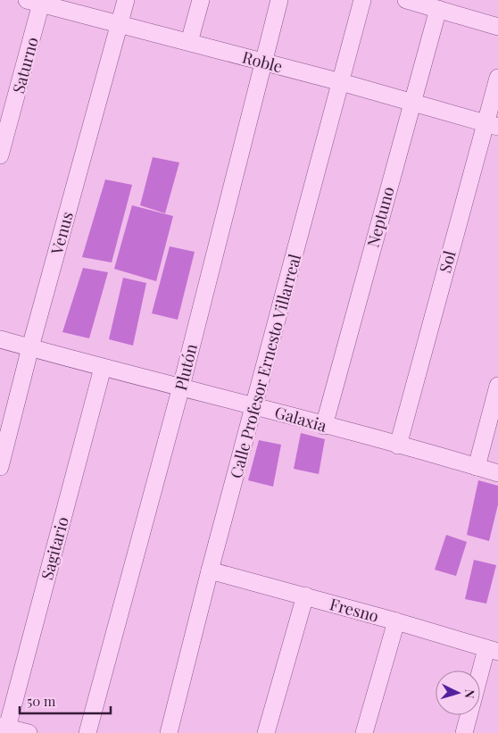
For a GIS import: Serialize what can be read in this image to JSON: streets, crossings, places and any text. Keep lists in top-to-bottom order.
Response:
{
  "streets": {
    "street": [
      "Roble",
      "Saturno",
      "Neptuno",
      "Venus",
      "Sol",
      "Calle Profesor Ernesto Villarreal",
      "Plutón",
      "Galaxia",
      "Sagitario",
      "Fresno"
    ]
  },
  "crossings": [
    ["Roble", "Saturno"],
    ["Roble", "Neptuno"],
    ["Roble", "Venus"],
    ["Roble", "Sol"],
    ["Roble", "Calle Profesor Ernesto Villarreal"],
    ["Roble", "Plutón"],
    ["Neptuno", "Galaxia"],
    ["Venus", "Galaxia"],
    ["Sol", "Galaxia"],
    ["Calle Profesor Ernesto Villarreal", "Galaxia"],
    ["Calle Profesor Ernesto Villarreal", "Fresno"],
    ["Plutón", "Galaxia"],
    ["Galaxia", "Sagitario"]
  ],
  "scale_bar": "50 m",
  "north": "right"
}
